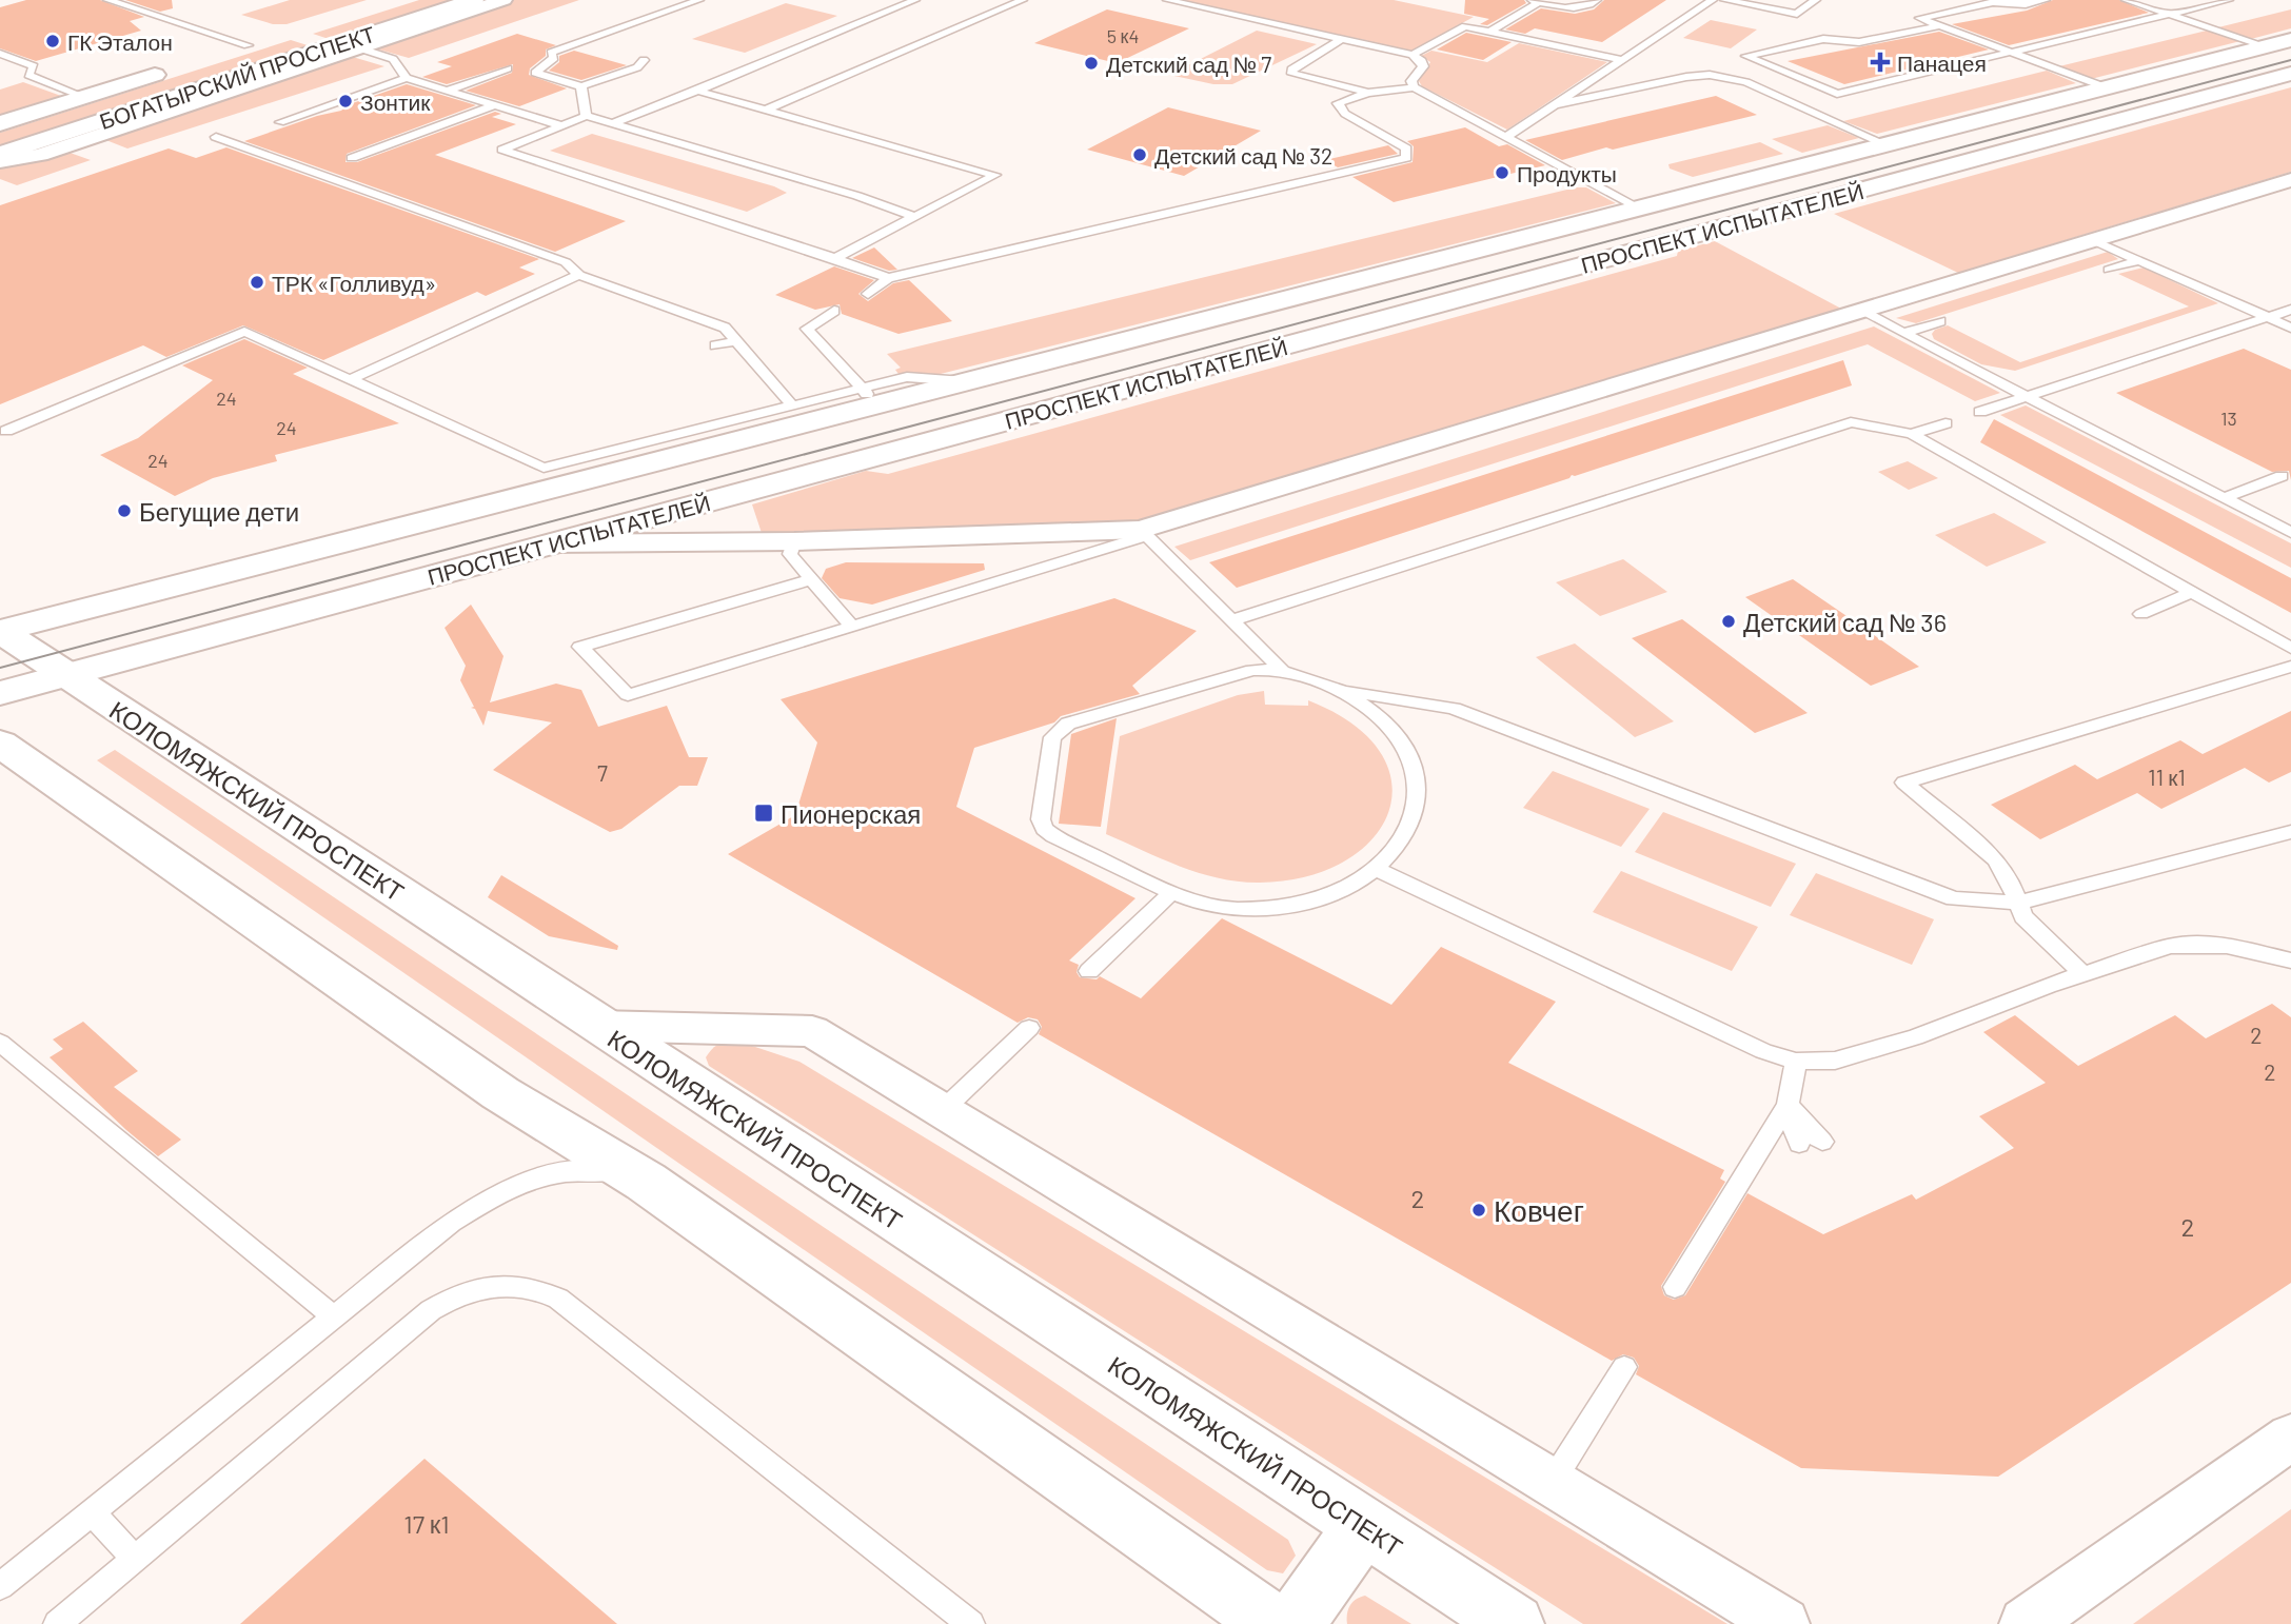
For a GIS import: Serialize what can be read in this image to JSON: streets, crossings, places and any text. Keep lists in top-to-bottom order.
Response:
{
  "streets": {
    "main road": ["БОГАТЫРСКИЙ ПРОСПЕКТ", "ПРОСПЕКТ ИСПЫТАТЕЛЕЙ", "КОЛОМЯЖСКИЙ ПРОСПЕКТ"]
  },
  "crossings": [
    ["ПРОСПЕКТ ИСПЫТАТЕЛЕЙ", "КОЛОМЯЖСКИЙ ПРОСПЕКТ"]
  ],
  "places": {
    "other": [
      "ГК Эталон",
      "Детский сад № 7",
      "Зонтик",
      "Детский сад № 32",
      "Продукты",
      "ТРК «Голливуд»",
      "Бегущие дети",
      "Детский сад № 36",
      "Ковчег"
    ],
    "health": ["Панацея"],
    "transit": ["Пионерская"]
  },
  "house_numbers": [
    "5 к4",
    "24",
    "13",
    "24",
    "24",
    "7",
    "11 к1",
    "2",
    "2",
    "2",
    "2",
    "17 к1"
  ]
}
